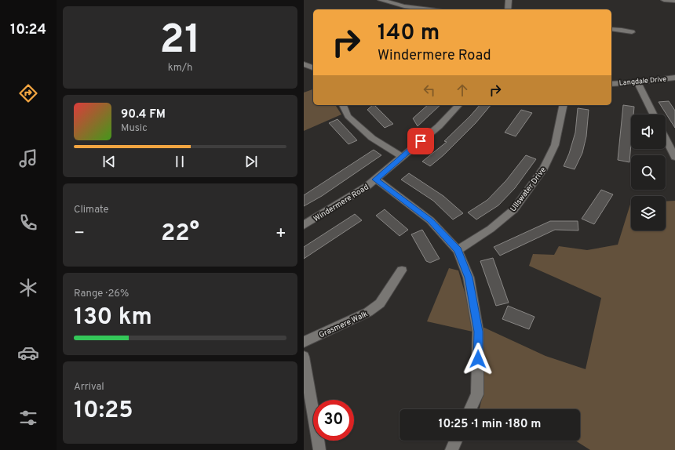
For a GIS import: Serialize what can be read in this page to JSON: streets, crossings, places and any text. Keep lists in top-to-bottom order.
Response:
{
  "streets": {
    "street": [
      "Langdale Drive",
      "Ullswater Drive",
      "Windermere Road",
      "Grasmere Walk"
    ]
  },
  "page": {
    "tabs": "10:24",
    "tile": [
      ["21", "km/h"],
      "Climate",
      ["Range · 26%", "130 km"],
      ["Arrival", "10:25"]
    ],
    "turn": ["140 m", "Windermere Road"],
    "song": ["90.4 FM", "Music"],
    "heat": ["−", "22°", "+"],
    "limit": "30",
    "trip": "10:25 · 1 min · 180 m"
  }
}
